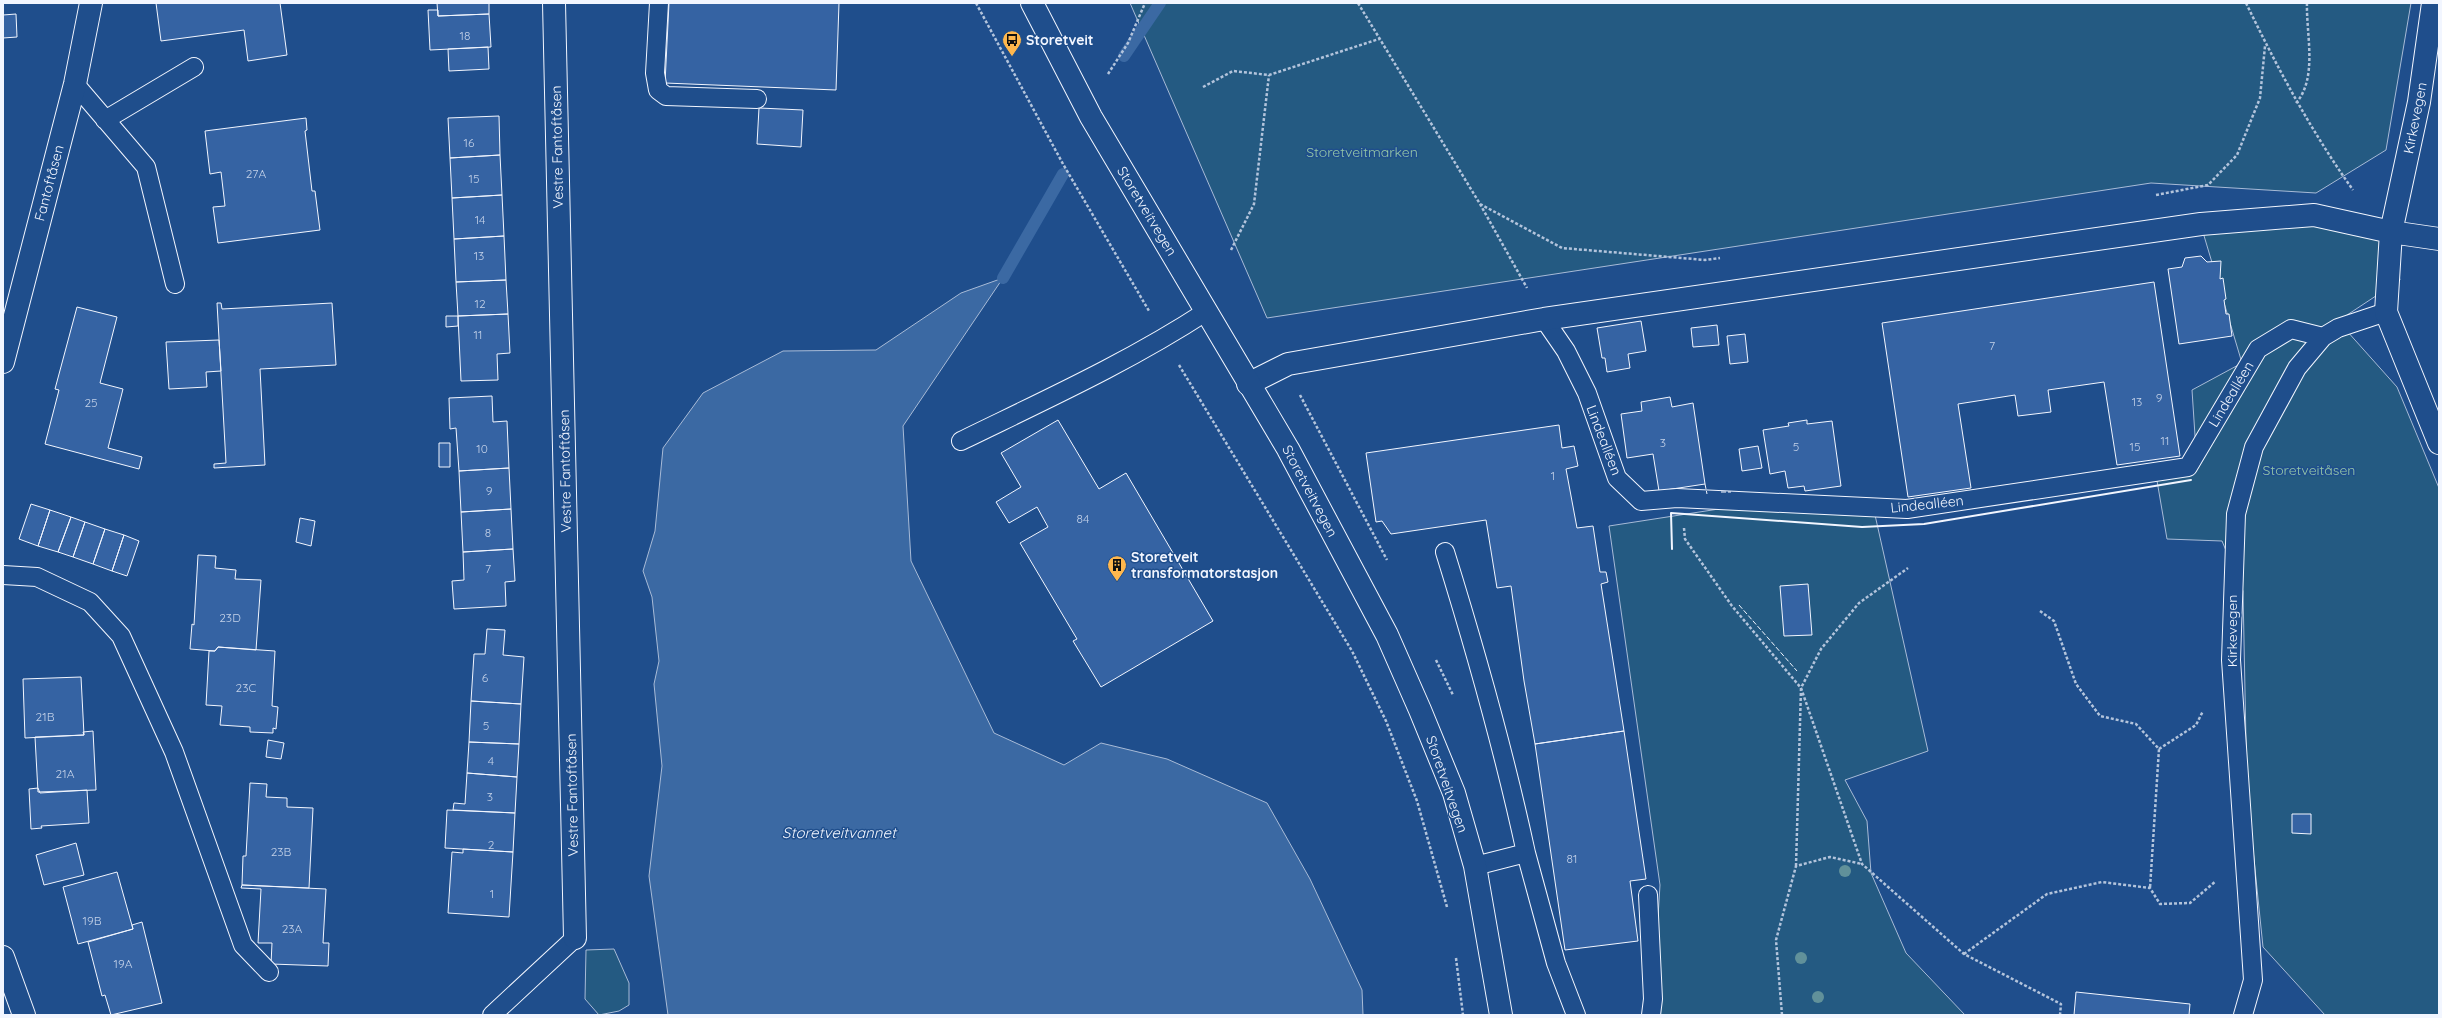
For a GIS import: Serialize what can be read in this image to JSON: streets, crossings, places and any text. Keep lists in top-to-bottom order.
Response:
{
  "streets": {
    "street": [
      "Kirkevegen",
      "Vestre Fantoftåsen",
      "Fantoftåsen",
      "Storetveitvegen"
    ],
    "lane": ["Lindealléen"]
  },
  "crossings": [
    ["Kirkevegen", "Lindealléen"]
  ],
  "water": ["Storetveitvannet"],
  "parks": ["Storetveitmarken", "Storetveitåsen"],
  "places": {
    "bus stop": ["Storetveit"],
    "building": ["Storetveit transformatorstasjon"]
  },
  "house_numbers": [
    "18",
    "16",
    "27A",
    "15",
    "14",
    "13",
    "12",
    "11",
    "7",
    "9",
    "13",
    "25",
    "11",
    "3",
    "5",
    "15",
    "10",
    "1",
    "9",
    "84",
    "8",
    "7",
    "23D",
    "6",
    "23C",
    "21B",
    "5",
    "4",
    "21A",
    "3",
    "2",
    "23B",
    "81",
    "1",
    "19B",
    "23A",
    "19A"
  ]
}
